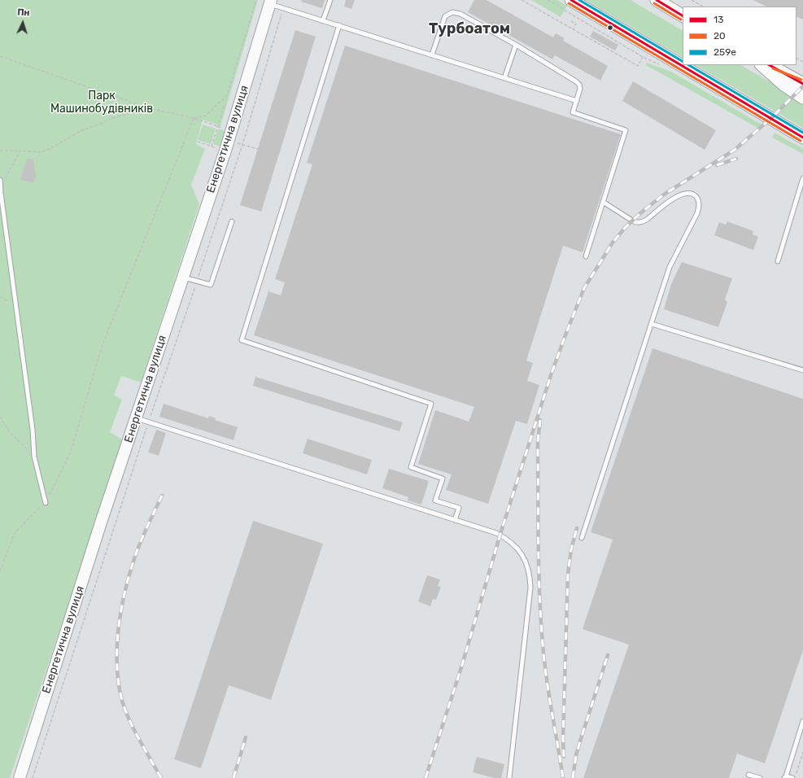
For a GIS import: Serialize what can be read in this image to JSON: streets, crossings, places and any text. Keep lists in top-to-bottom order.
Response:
{
  "streets": {
    "street": ["Енергетична вулиця"]
  },
  "districts": ["Турбоатом"],
  "parks": ["Парк Машинобудівників"],
  "lines": ["transit line 13", "transit line 259е", "transit line 20"],
  "legend": ["13", "20", "259е"],
  "north": "top"
}
